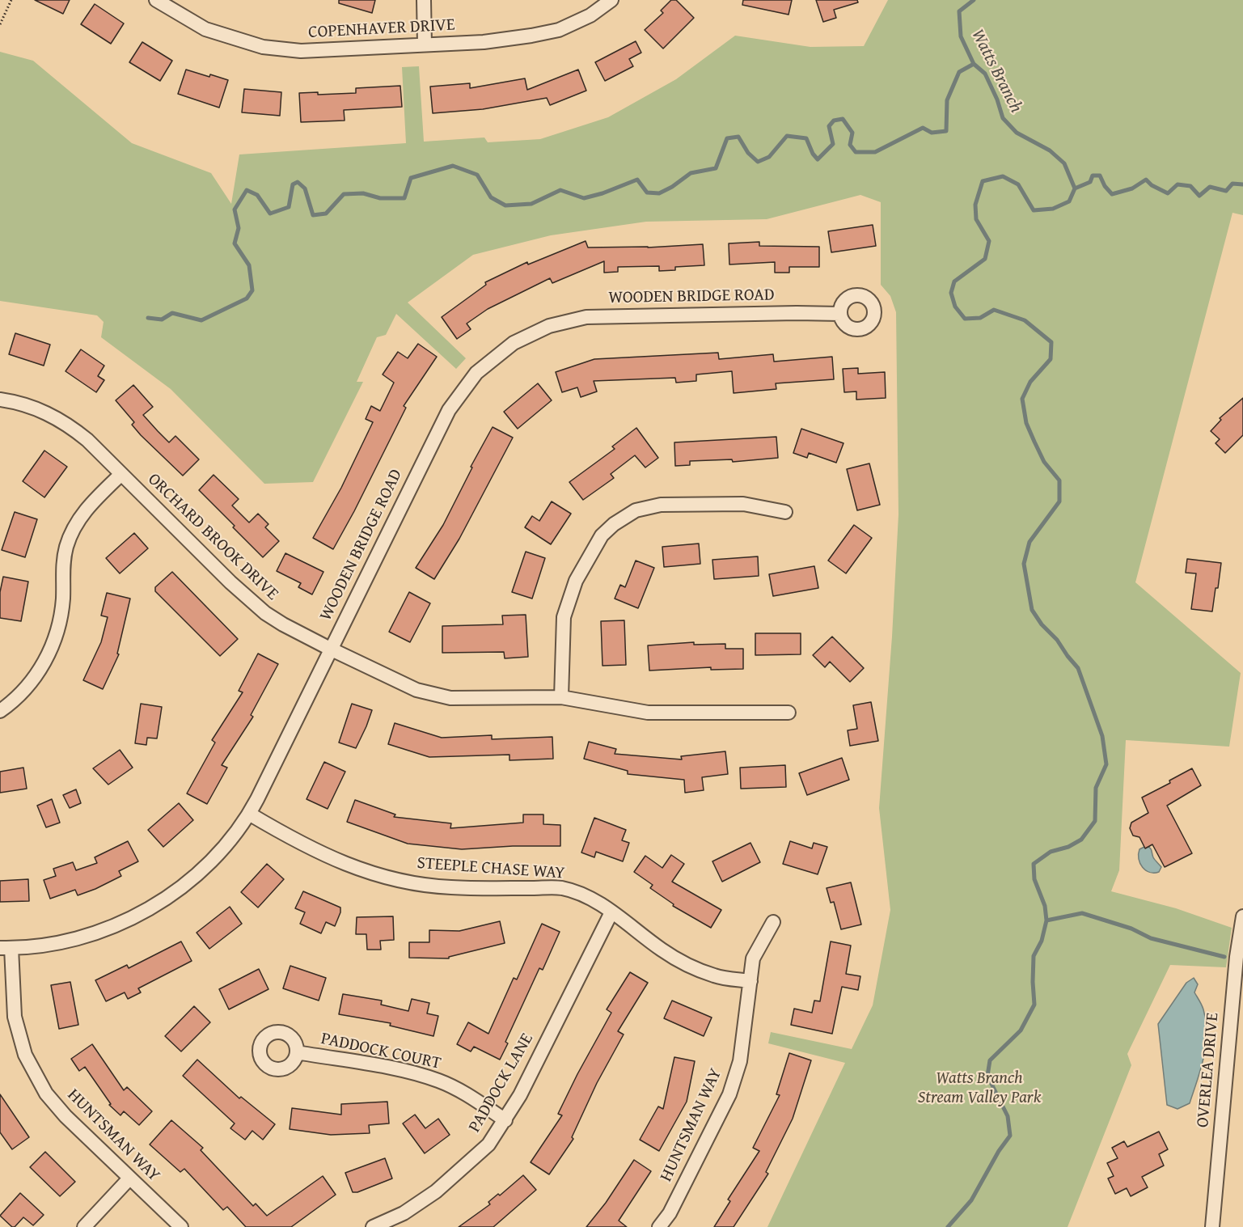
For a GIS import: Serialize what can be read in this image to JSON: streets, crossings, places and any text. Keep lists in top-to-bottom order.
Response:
{
  "streets": {
    "street": [
      "COPENHAVER DRIVE",
      "WOODEN BRIDGE ROAD",
      "ORCHARD BROOK DRIVE",
      "STEEPLE CHASE WAY",
      "PADDOCK COURT",
      "OVERLEA DRIVE",
      "PADDOCK LANE",
      "HUNTSMAN WAY"
    ]
  },
  "crossings": [
    ["WOODEN BRIDGE ROAD", "ORCHARD BROOK DRIVE"],
    ["WOODEN BRIDGE ROAD", "STEEPLE CHASE WAY"],
    ["WOODEN BRIDGE ROAD", "HUNTSMAN WAY"],
    ["STEEPLE CHASE WAY", "PADDOCK LANE"],
    ["STEEPLE CHASE WAY", "HUNTSMAN WAY"],
    ["PADDOCK COURT", "PADDOCK LANE"]
  ],
  "water": ["Watts Branch"],
  "parks": ["Watts Branch Stream Valley Park"]
}
